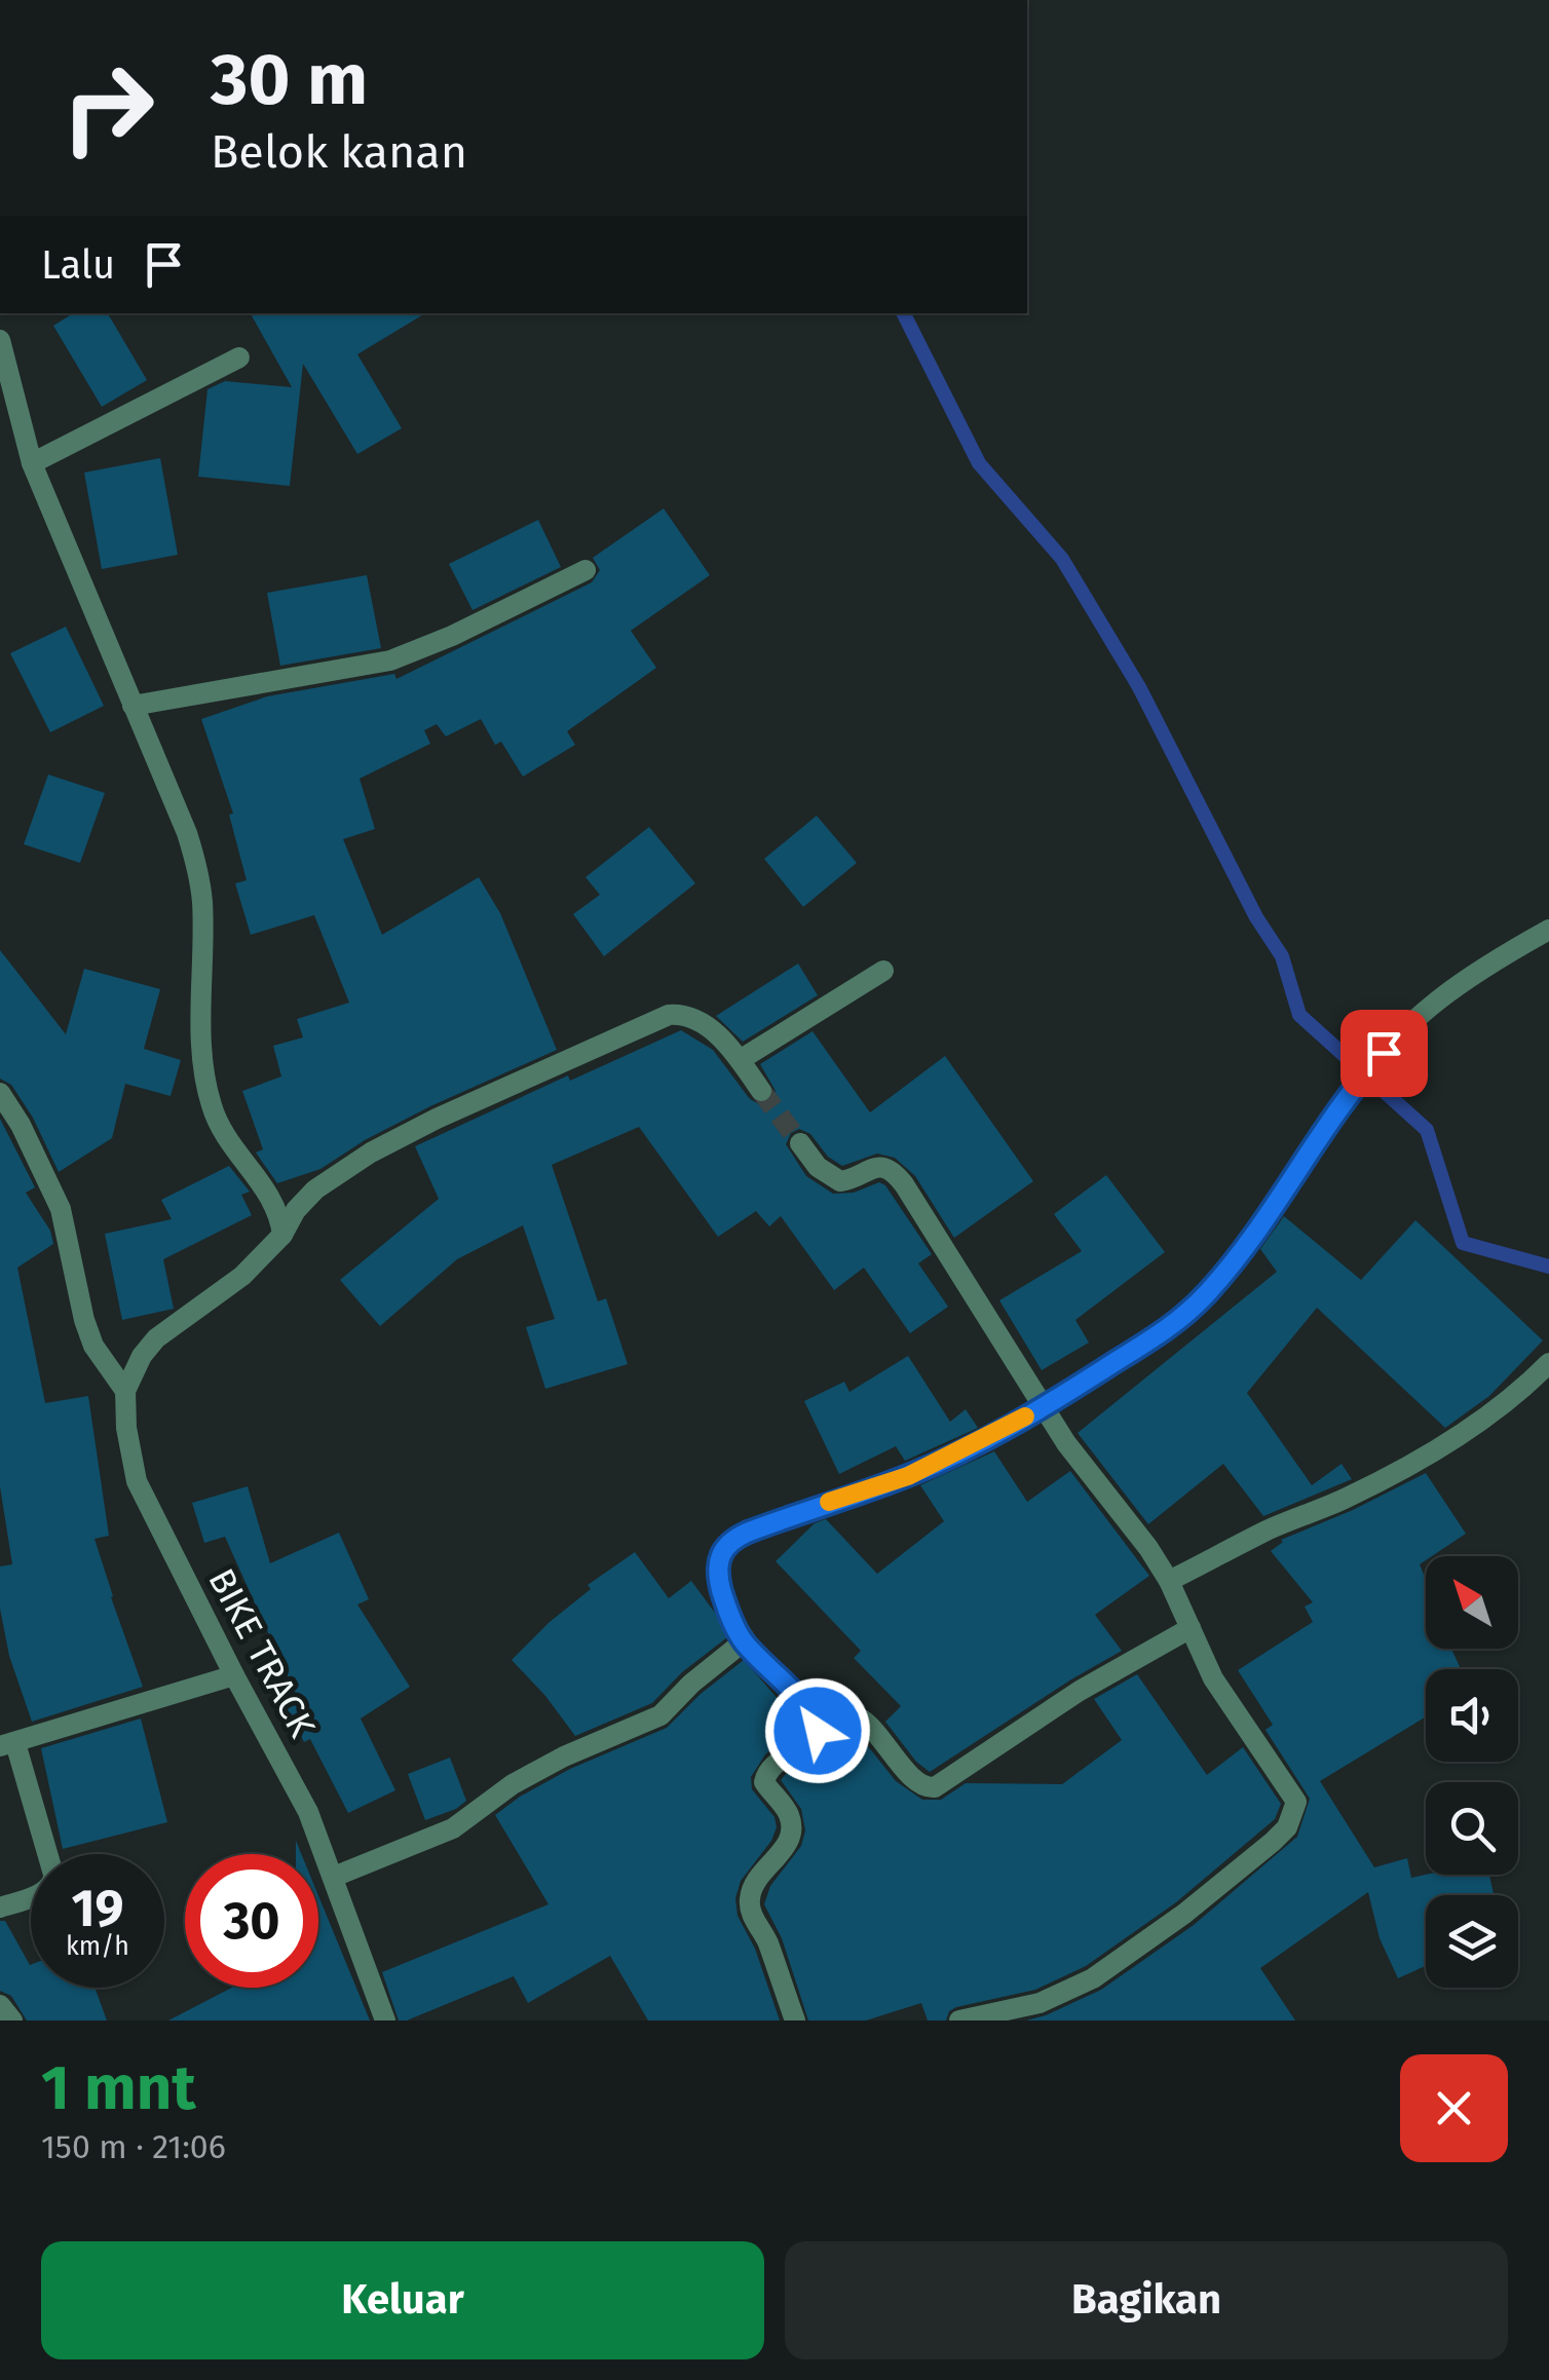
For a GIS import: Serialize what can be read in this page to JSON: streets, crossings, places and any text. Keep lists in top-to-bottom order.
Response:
{
  "streets": {
    "street": ["BIKE TRACK"]
  },
  "north": "top left",
  "page": {
    "turn": ["30 m", "Belok kanan"],
    "then": "Lalu",
    "speed": "19 km/h",
    "limit": "30",
    "heading": ["1 mnt", "150 m · 21:06"],
    "buttons": ["Keluar", "Bagikan"]
  }
}
